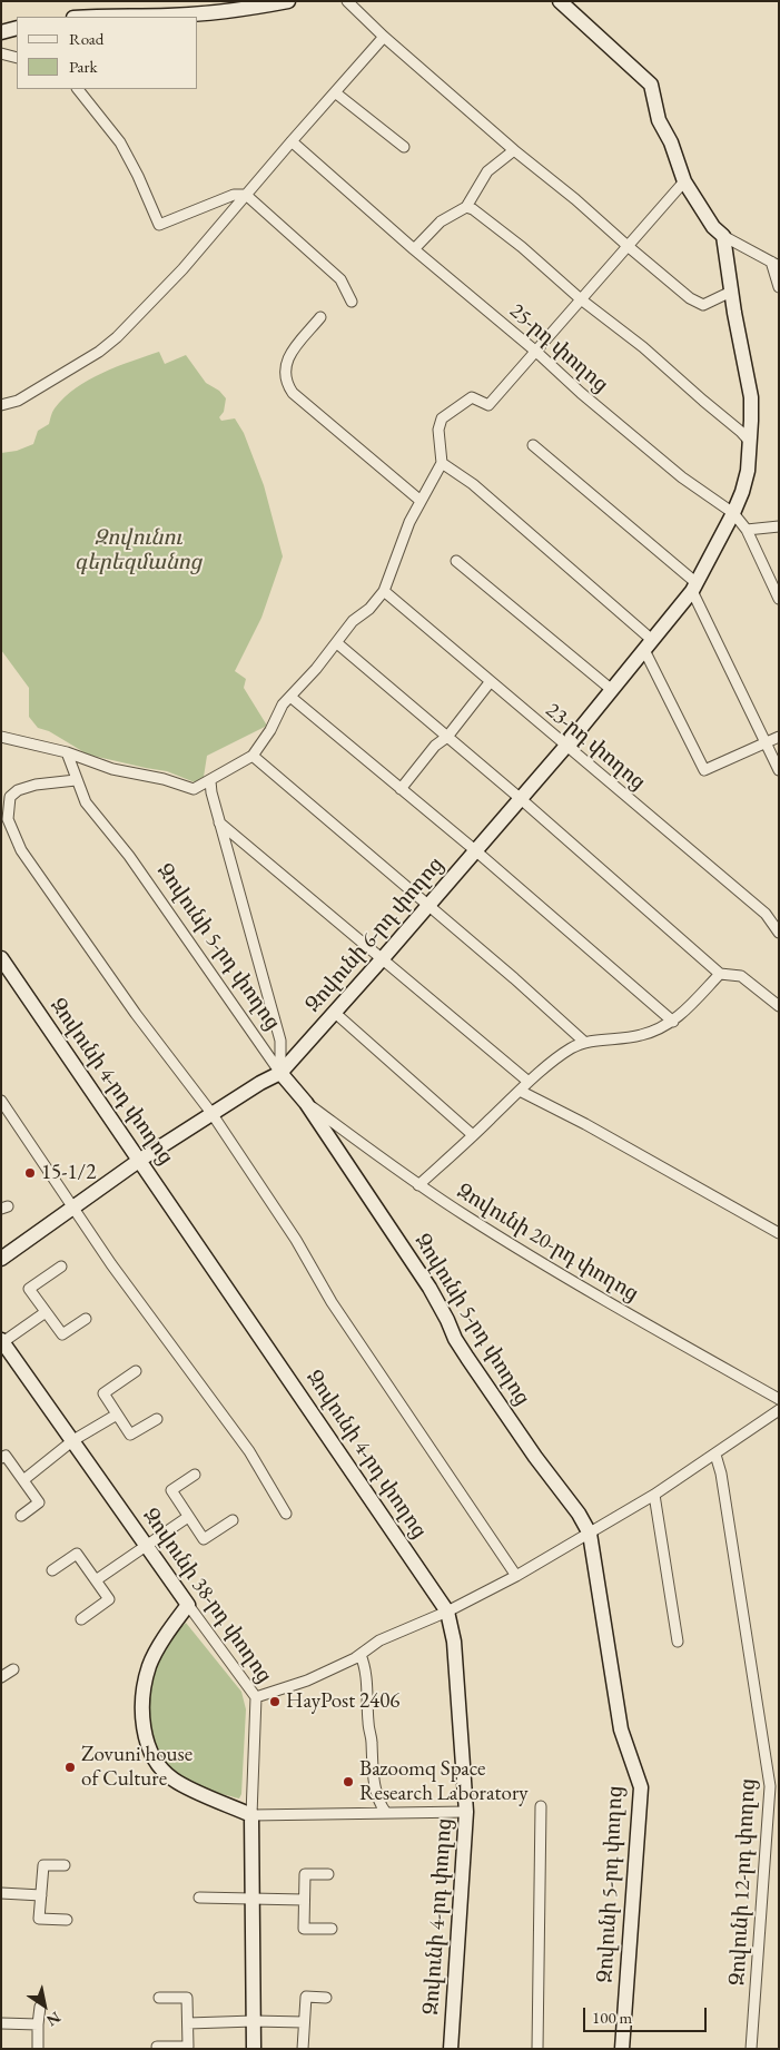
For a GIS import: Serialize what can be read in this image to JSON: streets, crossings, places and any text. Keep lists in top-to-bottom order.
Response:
{
  "streets": {
    "street": [
      "25-րդ փողոց",
      "23-րդ փողոց",
      "Զովունի 6-րդ փողոց",
      "Զովունի 5-րդ փողոց",
      "Զովունի 4-րդ փողոց",
      "Զովունի 20-րդ փողոց",
      "Զովունի 38-րդ փողոց",
      "Զովունի 12-րդ փողոց"
    ]
  },
  "crossings": [
    ["25-րդ փողոց", "Զովունի 6-րդ փողոց"],
    ["23-րդ փողոց", "Զովունի 6-րդ փողոց"],
    ["Զովունի 6-րդ փողոց", "Զովունի 5-րդ փողոց"],
    ["Զովունի 6-րդ փողոց", "Զովունի 4-րդ փողոց"],
    ["Զովունի 5-րդ փողոց", "Զովունի 20-րդ փողոց"]
  ],
  "parks": ["Զովունու գերեզմանոց"],
  "places": [
    "15-1/2",
    "HayPost 2406",
    "Zovuni house of Culture",
    "Bazoomq Space Research Laboratory"
  ],
  "legend": ["Road", "Park"],
  "scale_bar": "100 m",
  "north": "bottom right"
}
